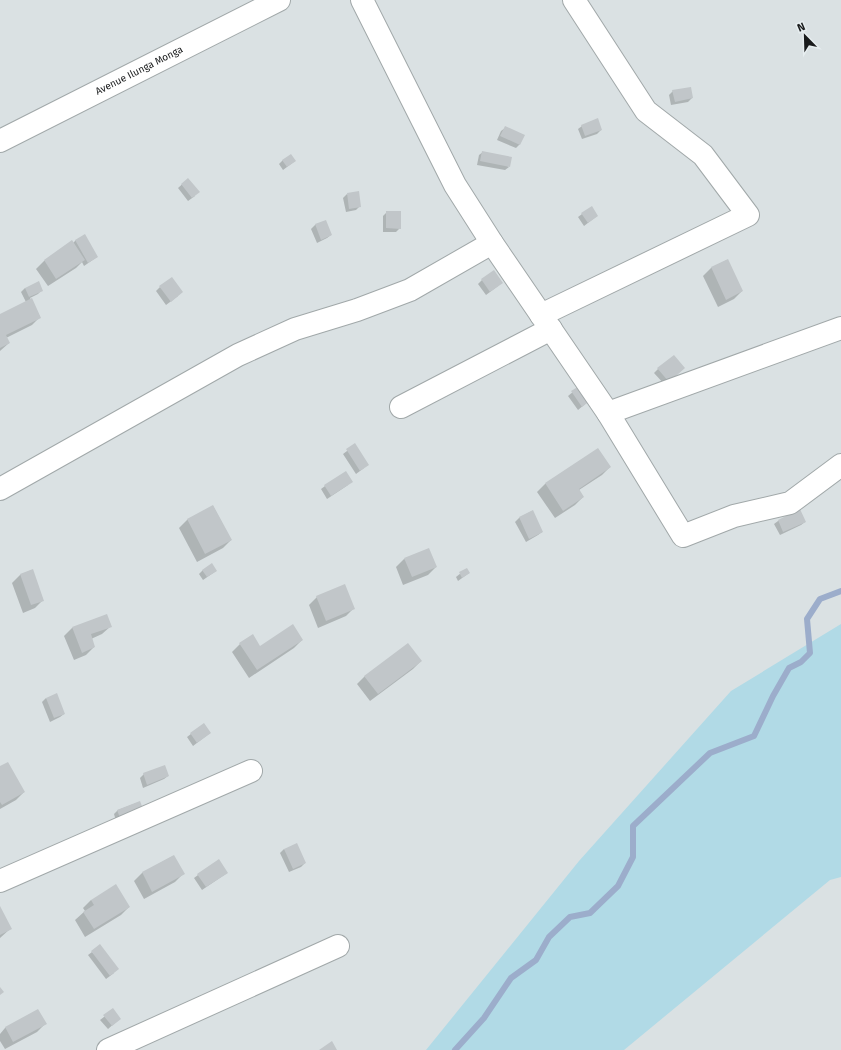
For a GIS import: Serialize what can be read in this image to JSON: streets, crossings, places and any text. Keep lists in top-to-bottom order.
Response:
{
  "streets": {
    "street": ["Avenue Ilunga Monga"]
  },
  "north": "top left"
}
